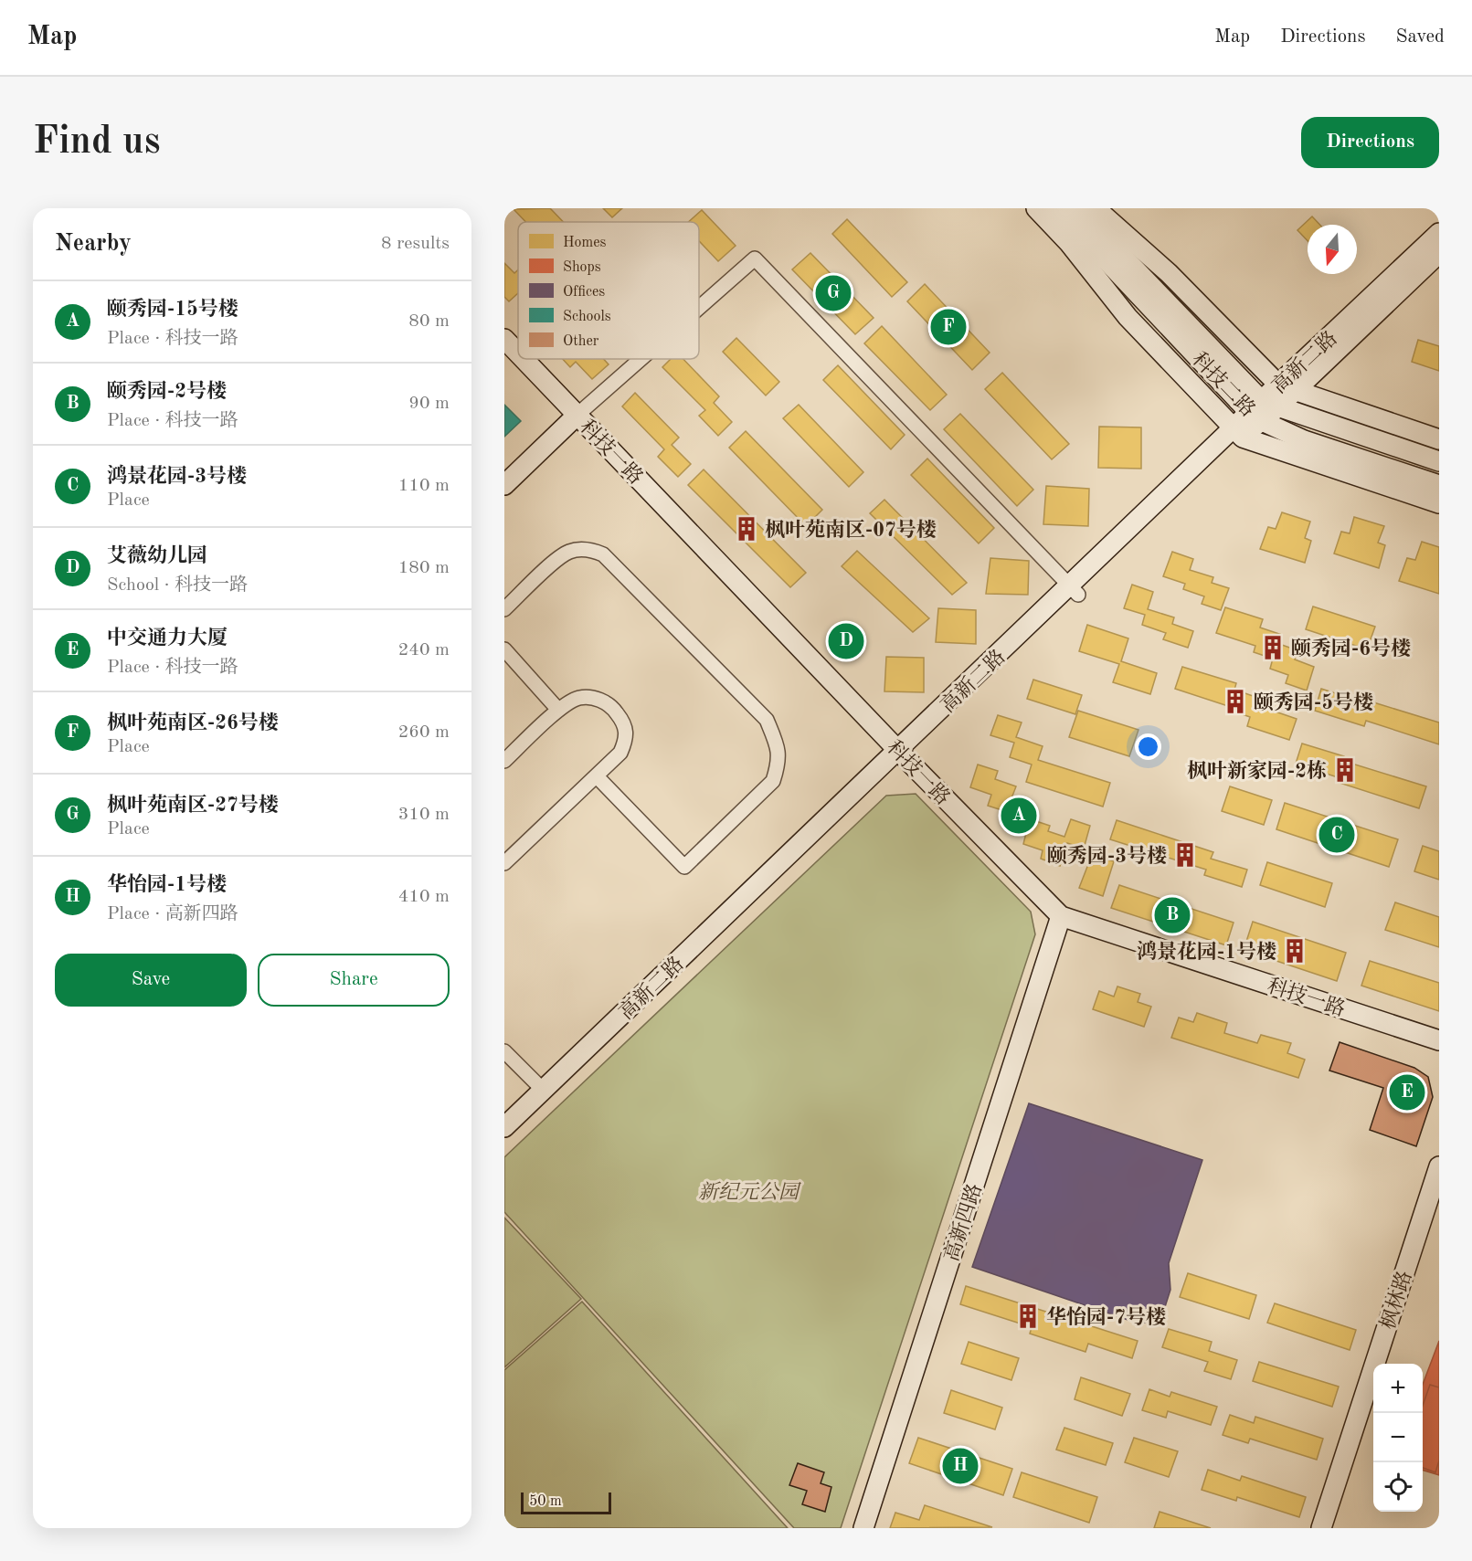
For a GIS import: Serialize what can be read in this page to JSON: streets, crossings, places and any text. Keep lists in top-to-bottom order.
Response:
{
  "streets": {
    "street": [
      "高新二路",
      "科技二路",
      "科技一路",
      "高新四路",
      "枫林路"
    ]
  },
  "crossings": [
    ["高新二路", "科技二路"],
    ["高新二路", "科技一路"],
    ["科技一路", "高新四路"]
  ],
  "parks": ["新纪元公园"],
  "places": {
    "building": [
      "枫叶苑南区-07号楼",
      "颐秀园-6号楼",
      "颐秀园-5号楼",
      "枫叶新家园-2栋",
      "颐秀园-3号楼",
      "鸿景花园-1号楼",
      "华怡园-7号楼"
    ]
  },
  "legend": [
    "Homes",
    "Shops",
    "Offices",
    "Schools",
    "Other"
  ],
  "scale_bar": "50 m",
  "north": "bottom",
  "page": {
    "header": "Map",
    "nav": ["Map", "Directions", "Saved"],
    "buttons": [
      "Directions",
      ["Save", "Share"]
    ],
    "title": "Find us",
    "heading": ["Nearby", "8 results"],
    "pins": [
      "G",
      "F",
      "D",
      "A",
      "C",
      "B",
      "E",
      "H"
    ],
    "list": [
      {
        "mark": "A",
        "name": "颐秀园-15号楼",
        "note": "Place · 科技一路",
        "value": "80 m"
      },
      {
        "mark": "B",
        "name": "颐秀园-2号楼",
        "note": "Place · 科技一路",
        "value": "90 m"
      },
      {
        "mark": "C",
        "name": "鸿景花园-3号楼",
        "note": "Place",
        "value": "110 m"
      },
      {
        "mark": "D",
        "name": "艾薇幼儿园",
        "note": "School · 科技一路",
        "value": "180 m"
      },
      {
        "mark": "E",
        "name": "中交通力大厦",
        "note": "Place · 科技一路",
        "value": "240 m"
      },
      {
        "mark": "F",
        "name": "枫叶苑南区-26号楼",
        "note": "Place",
        "value": "260 m"
      },
      {
        "mark": "G",
        "name": "枫叶苑南区-27号楼",
        "note": "Place",
        "value": "310 m"
      },
      {
        "mark": "H",
        "name": "华怡园-1号楼",
        "note": "Place · 高新四路",
        "value": "410 m"
      }
    ],
    "map_buttons": ["+", "−"],
    "scale": "50 m"
  }
}
